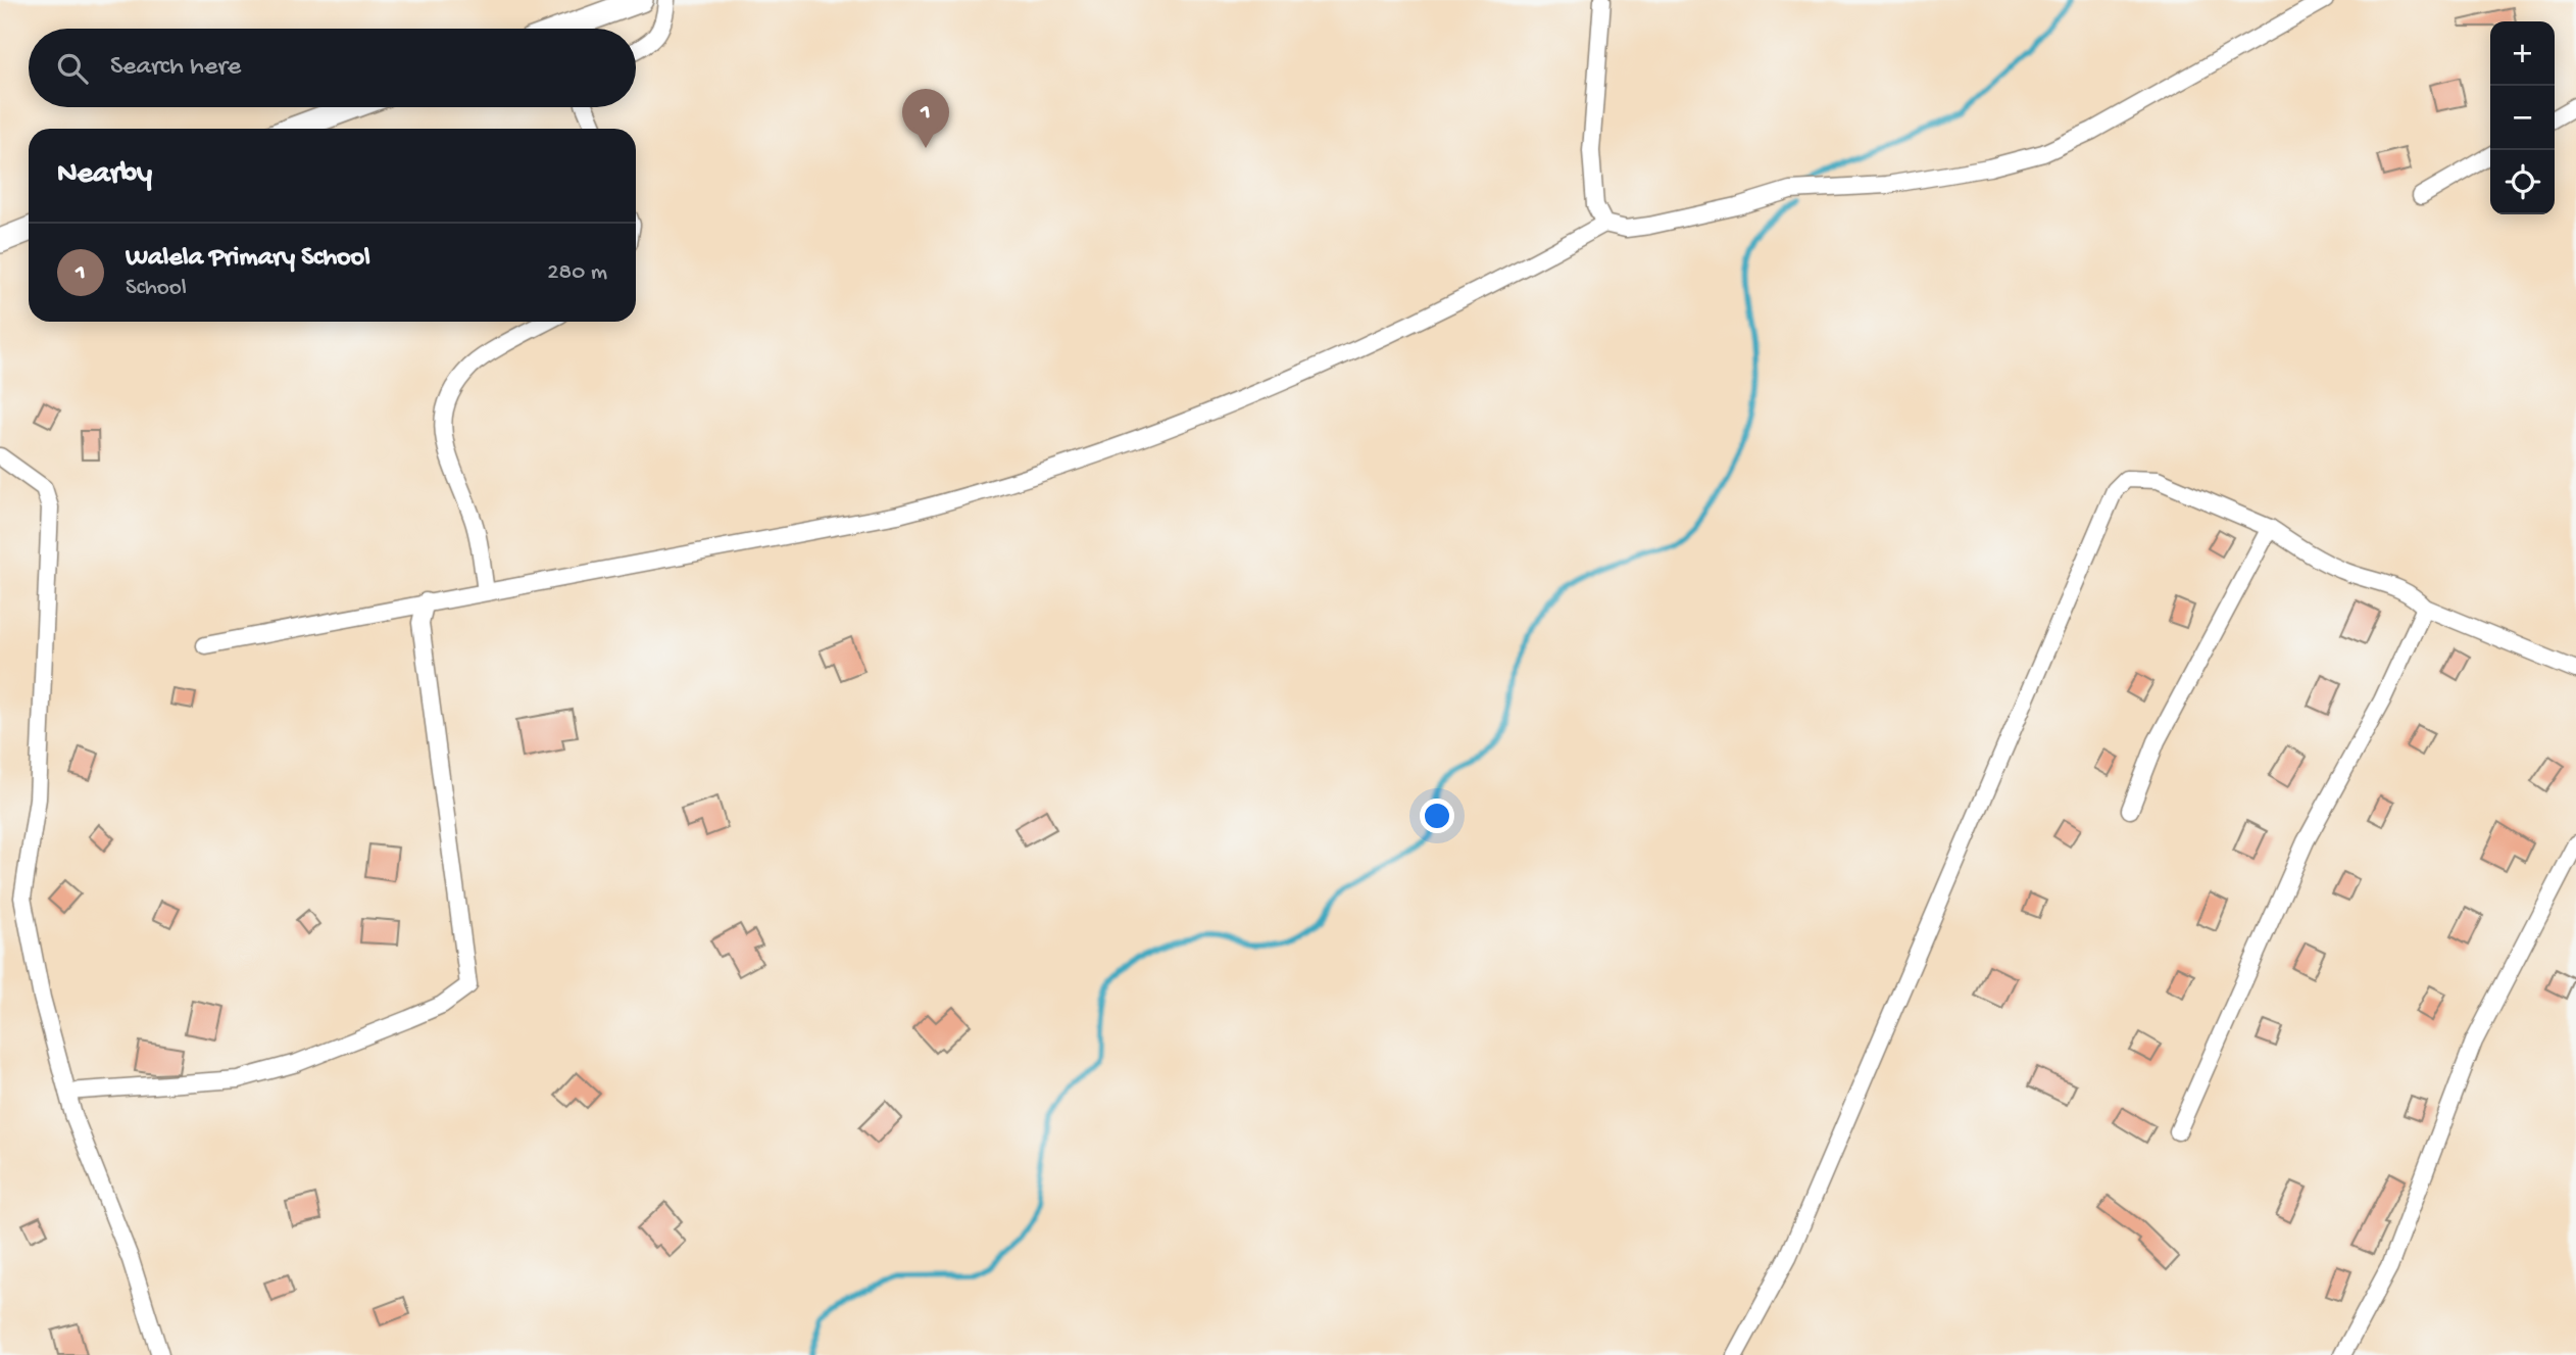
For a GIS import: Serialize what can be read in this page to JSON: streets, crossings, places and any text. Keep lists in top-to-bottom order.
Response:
{
  "page": {
    "map_buttons": ["+", "−"],
    "search": "Search here",
    "pins": "1",
    "heading": "Nearby",
    "list": [
      {
        "mark": "1",
        "name": "Walela Primary School",
        "note": "School",
        "value": "280 m"
      }
    ]
  }
}
